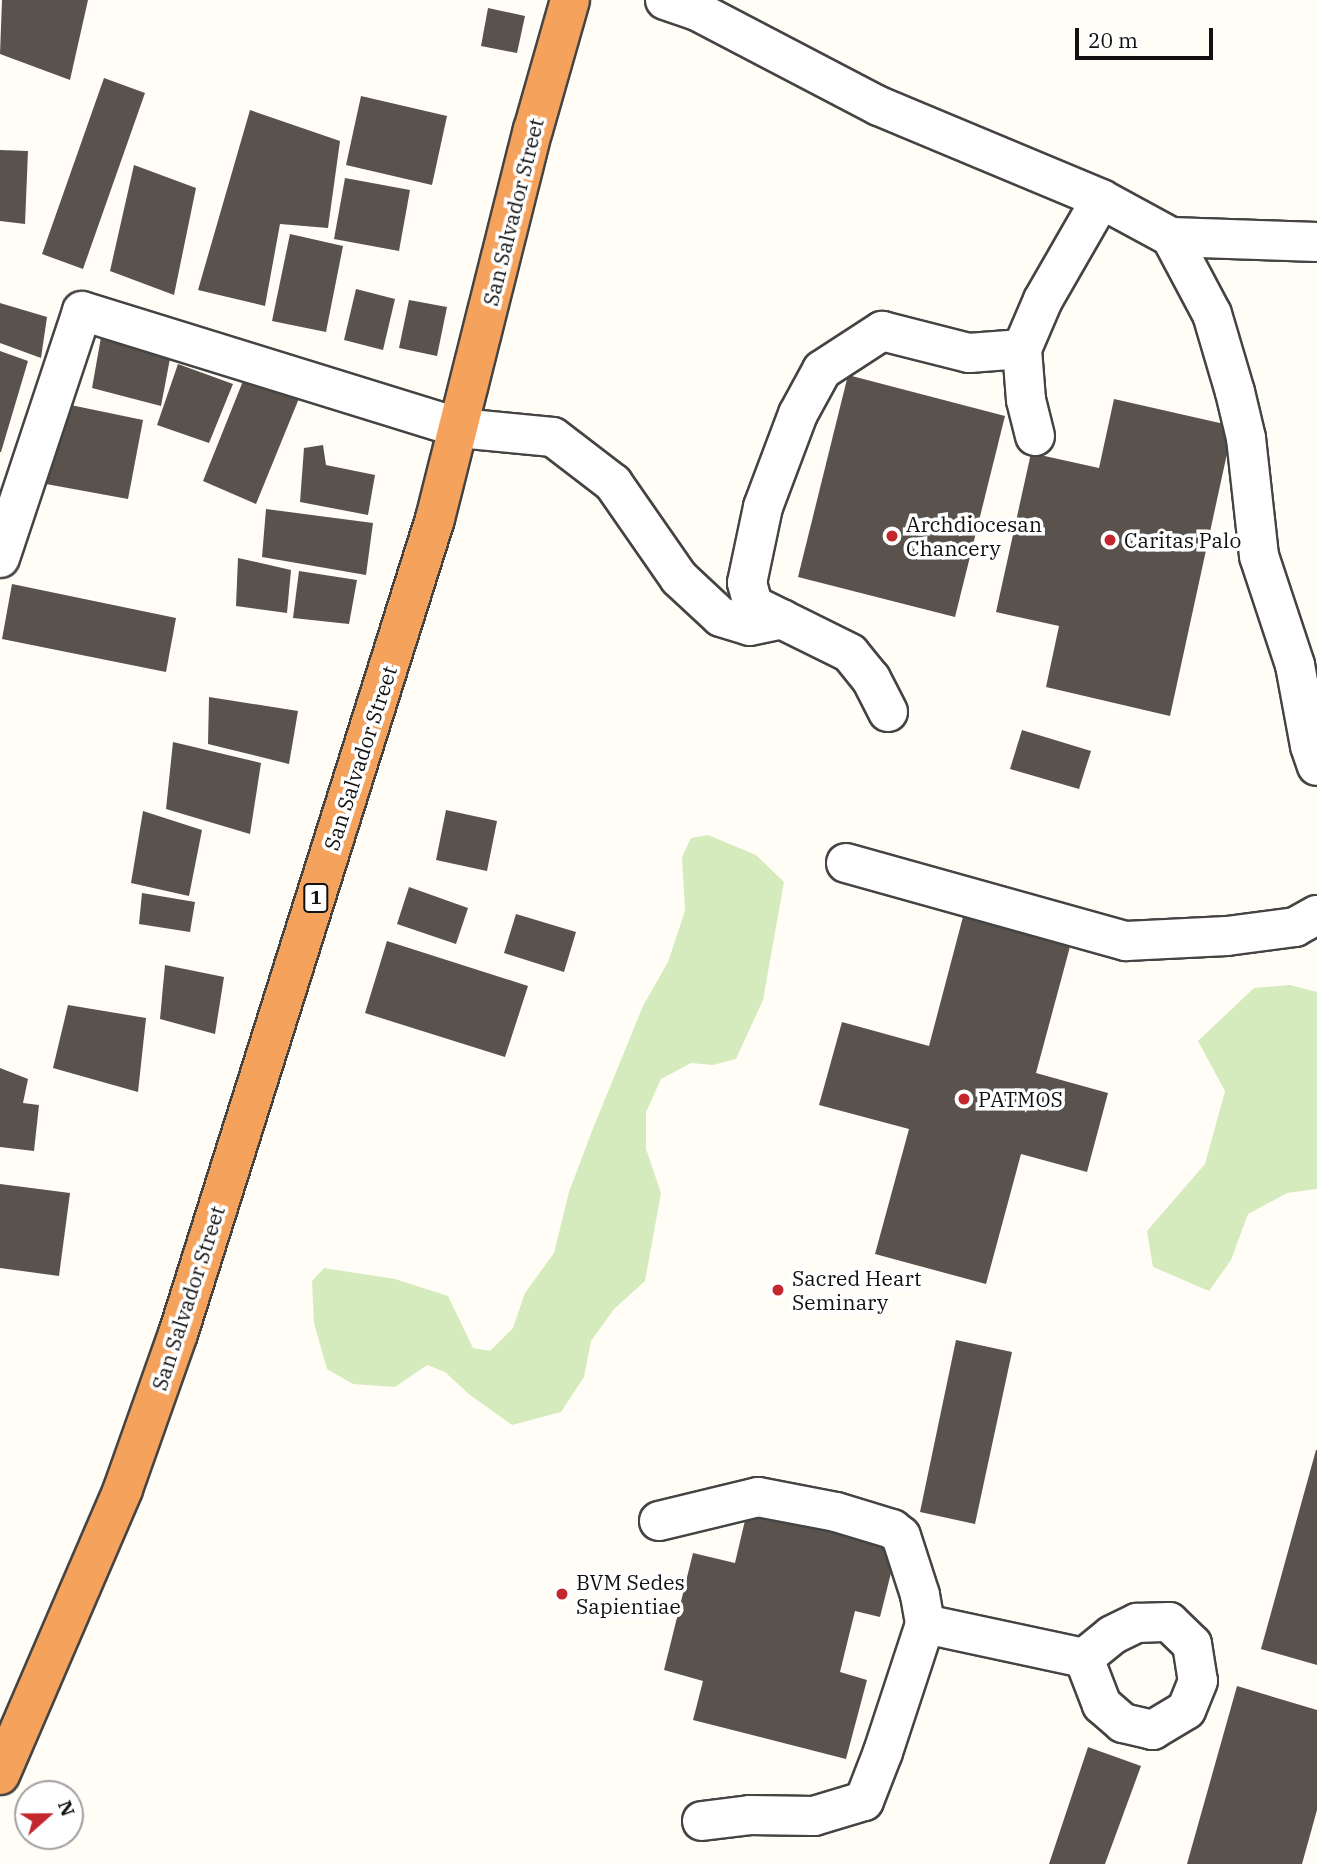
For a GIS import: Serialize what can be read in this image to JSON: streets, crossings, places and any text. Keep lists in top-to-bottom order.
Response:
{
  "streets": {
    "highway": ["San Salvador Street", "1"]
  },
  "places": [
    "Archdiocesan Chancery",
    "Caritas Palo",
    "PATMOS",
    "Sacred Heart Seminary",
    "BVM Sedes Sapientiae"
  ],
  "scale_bar": "20 m",
  "north": "right"
}
